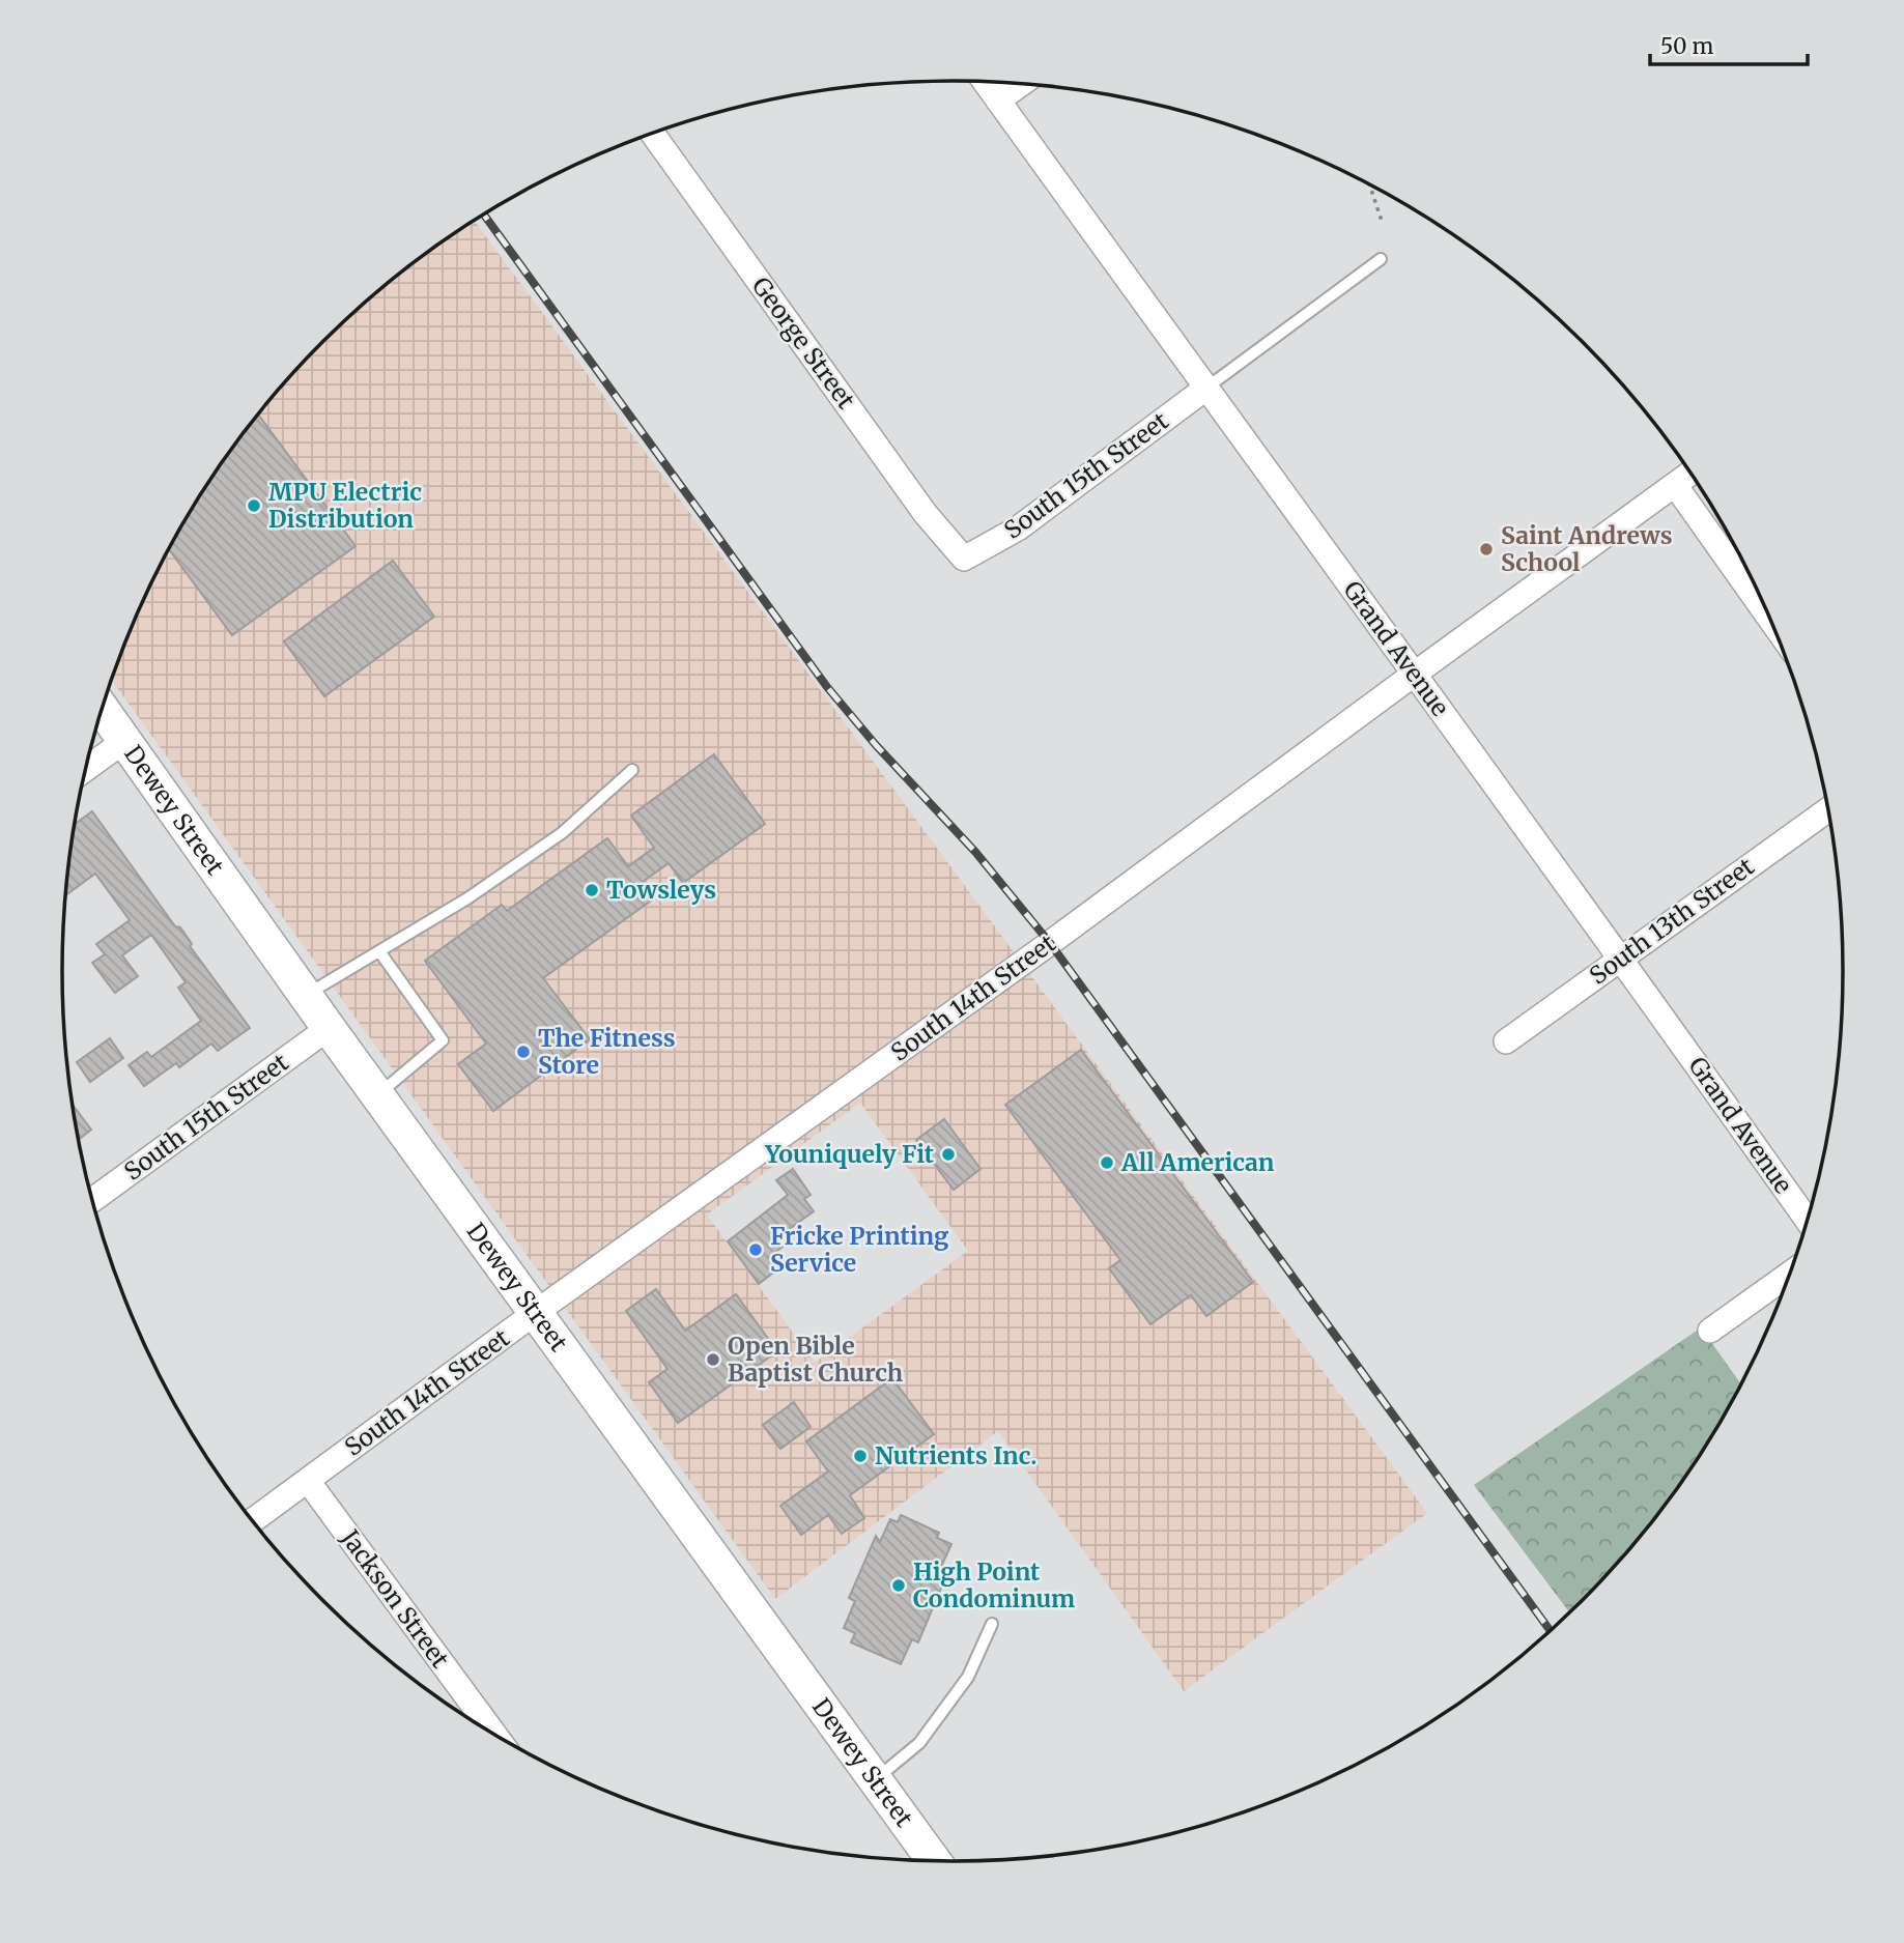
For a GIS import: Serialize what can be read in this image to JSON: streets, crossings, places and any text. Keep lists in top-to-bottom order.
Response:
{
  "streets": {
    "street": [
      "George Street",
      "South 15th Street",
      "Grand Avenue",
      "Dewey Street",
      "South 13th Street",
      "South 14th Street",
      "Jackson Street"
    ]
  },
  "crossings": [
    ["George Street", "South 15th Street"],
    ["South 15th Street", "Grand Avenue"],
    ["South 15th Street", "Dewey Street"],
    ["Grand Avenue", "South 13th Street"],
    ["Grand Avenue", "South 14th Street"],
    ["Dewey Street", "South 14th Street"],
    ["South 14th Street", "Jackson Street"]
  ],
  "places": [
    "MPU Electric Distribution",
    "Saint Andrews School",
    "Towsleys",
    "The Fitness Store",
    "Youniquely Fit",
    "All American",
    "Fricke Printing Service",
    "Open Bible Baptist Church",
    "Nutrients Inc.",
    "High Point Condominum"
  ],
  "scale_bar": "50 m"
}
